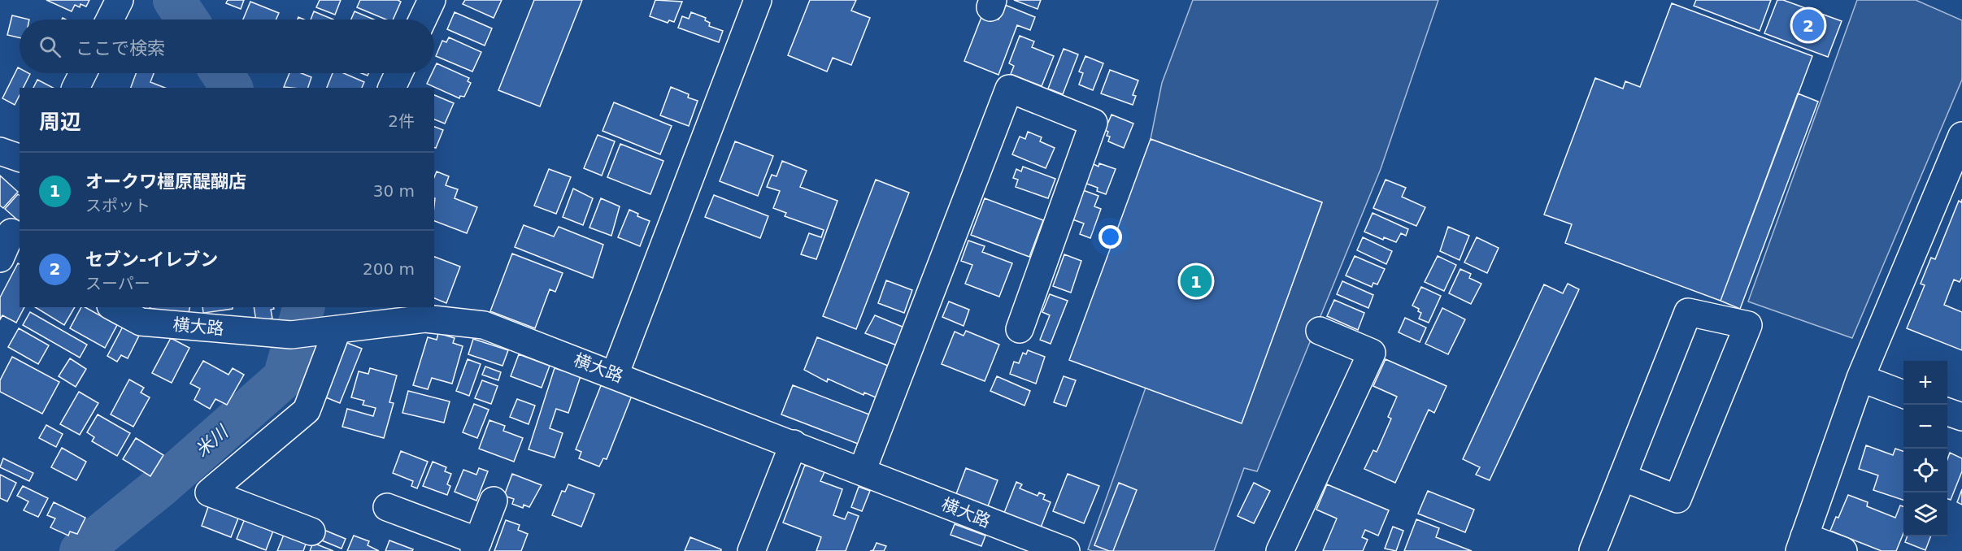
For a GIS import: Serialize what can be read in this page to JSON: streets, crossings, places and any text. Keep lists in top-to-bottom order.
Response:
{
  "streets": {
    "street": ["横大路"]
  },
  "water": ["米川"],
  "page": {
    "pins": ["2", "1"],
    "search": "ここで検索",
    "heading": ["周辺", "2件"],
    "list": [
      {
        "mark": "1",
        "name": "オークワ橿原醍醐店",
        "note": "スポット",
        "value": "30 m"
      },
      {
        "mark": "2",
        "name": "セブン-イレブン",
        "note": "スーパー",
        "value": "200 m"
      }
    ],
    "map_buttons": ["+", "−"]
  }
}
